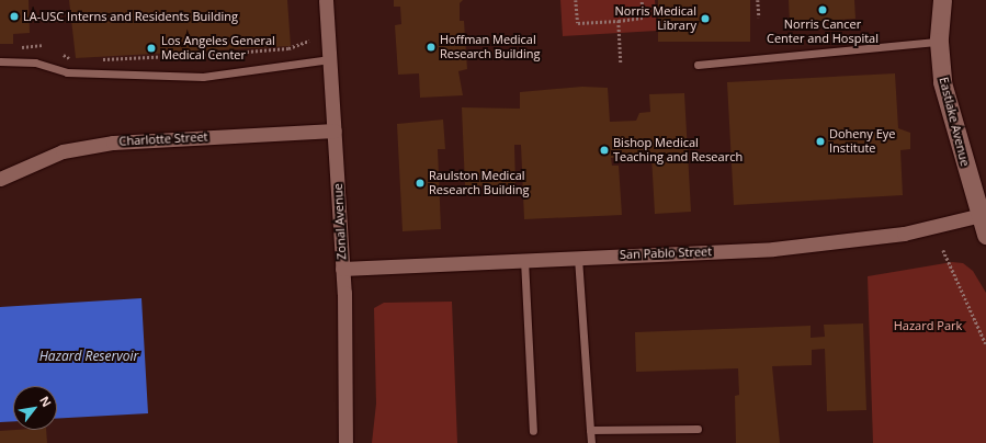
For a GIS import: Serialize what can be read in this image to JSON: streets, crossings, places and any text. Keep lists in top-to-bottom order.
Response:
{
  "streets": {
    "street": [
      "Eastlake Avenue",
      "Charlotte Street",
      "Zonal Avenue",
      "San Pablo Street"
    ]
  },
  "crossings": [
    ["Eastlake Avenue", "San Pablo Street"],
    ["Charlotte Street", "Zonal Avenue"],
    ["Zonal Avenue", "San Pablo Street"]
  ],
  "water": ["Hazard Reservoir"],
  "parks": ["Hazard Park"],
  "places": [
    "Norris Cancer Center and Hospital",
    "LA-USC Interns and Residents Building",
    "Norris Medical Library",
    "Hoffman Medical Research Building",
    "Los Angeles General Medical Center",
    "Doheny Eye Institute",
    "Bishop Medical Teaching and Research",
    "Raulston Medical Research Building"
  ],
  "north": "top right"
}
